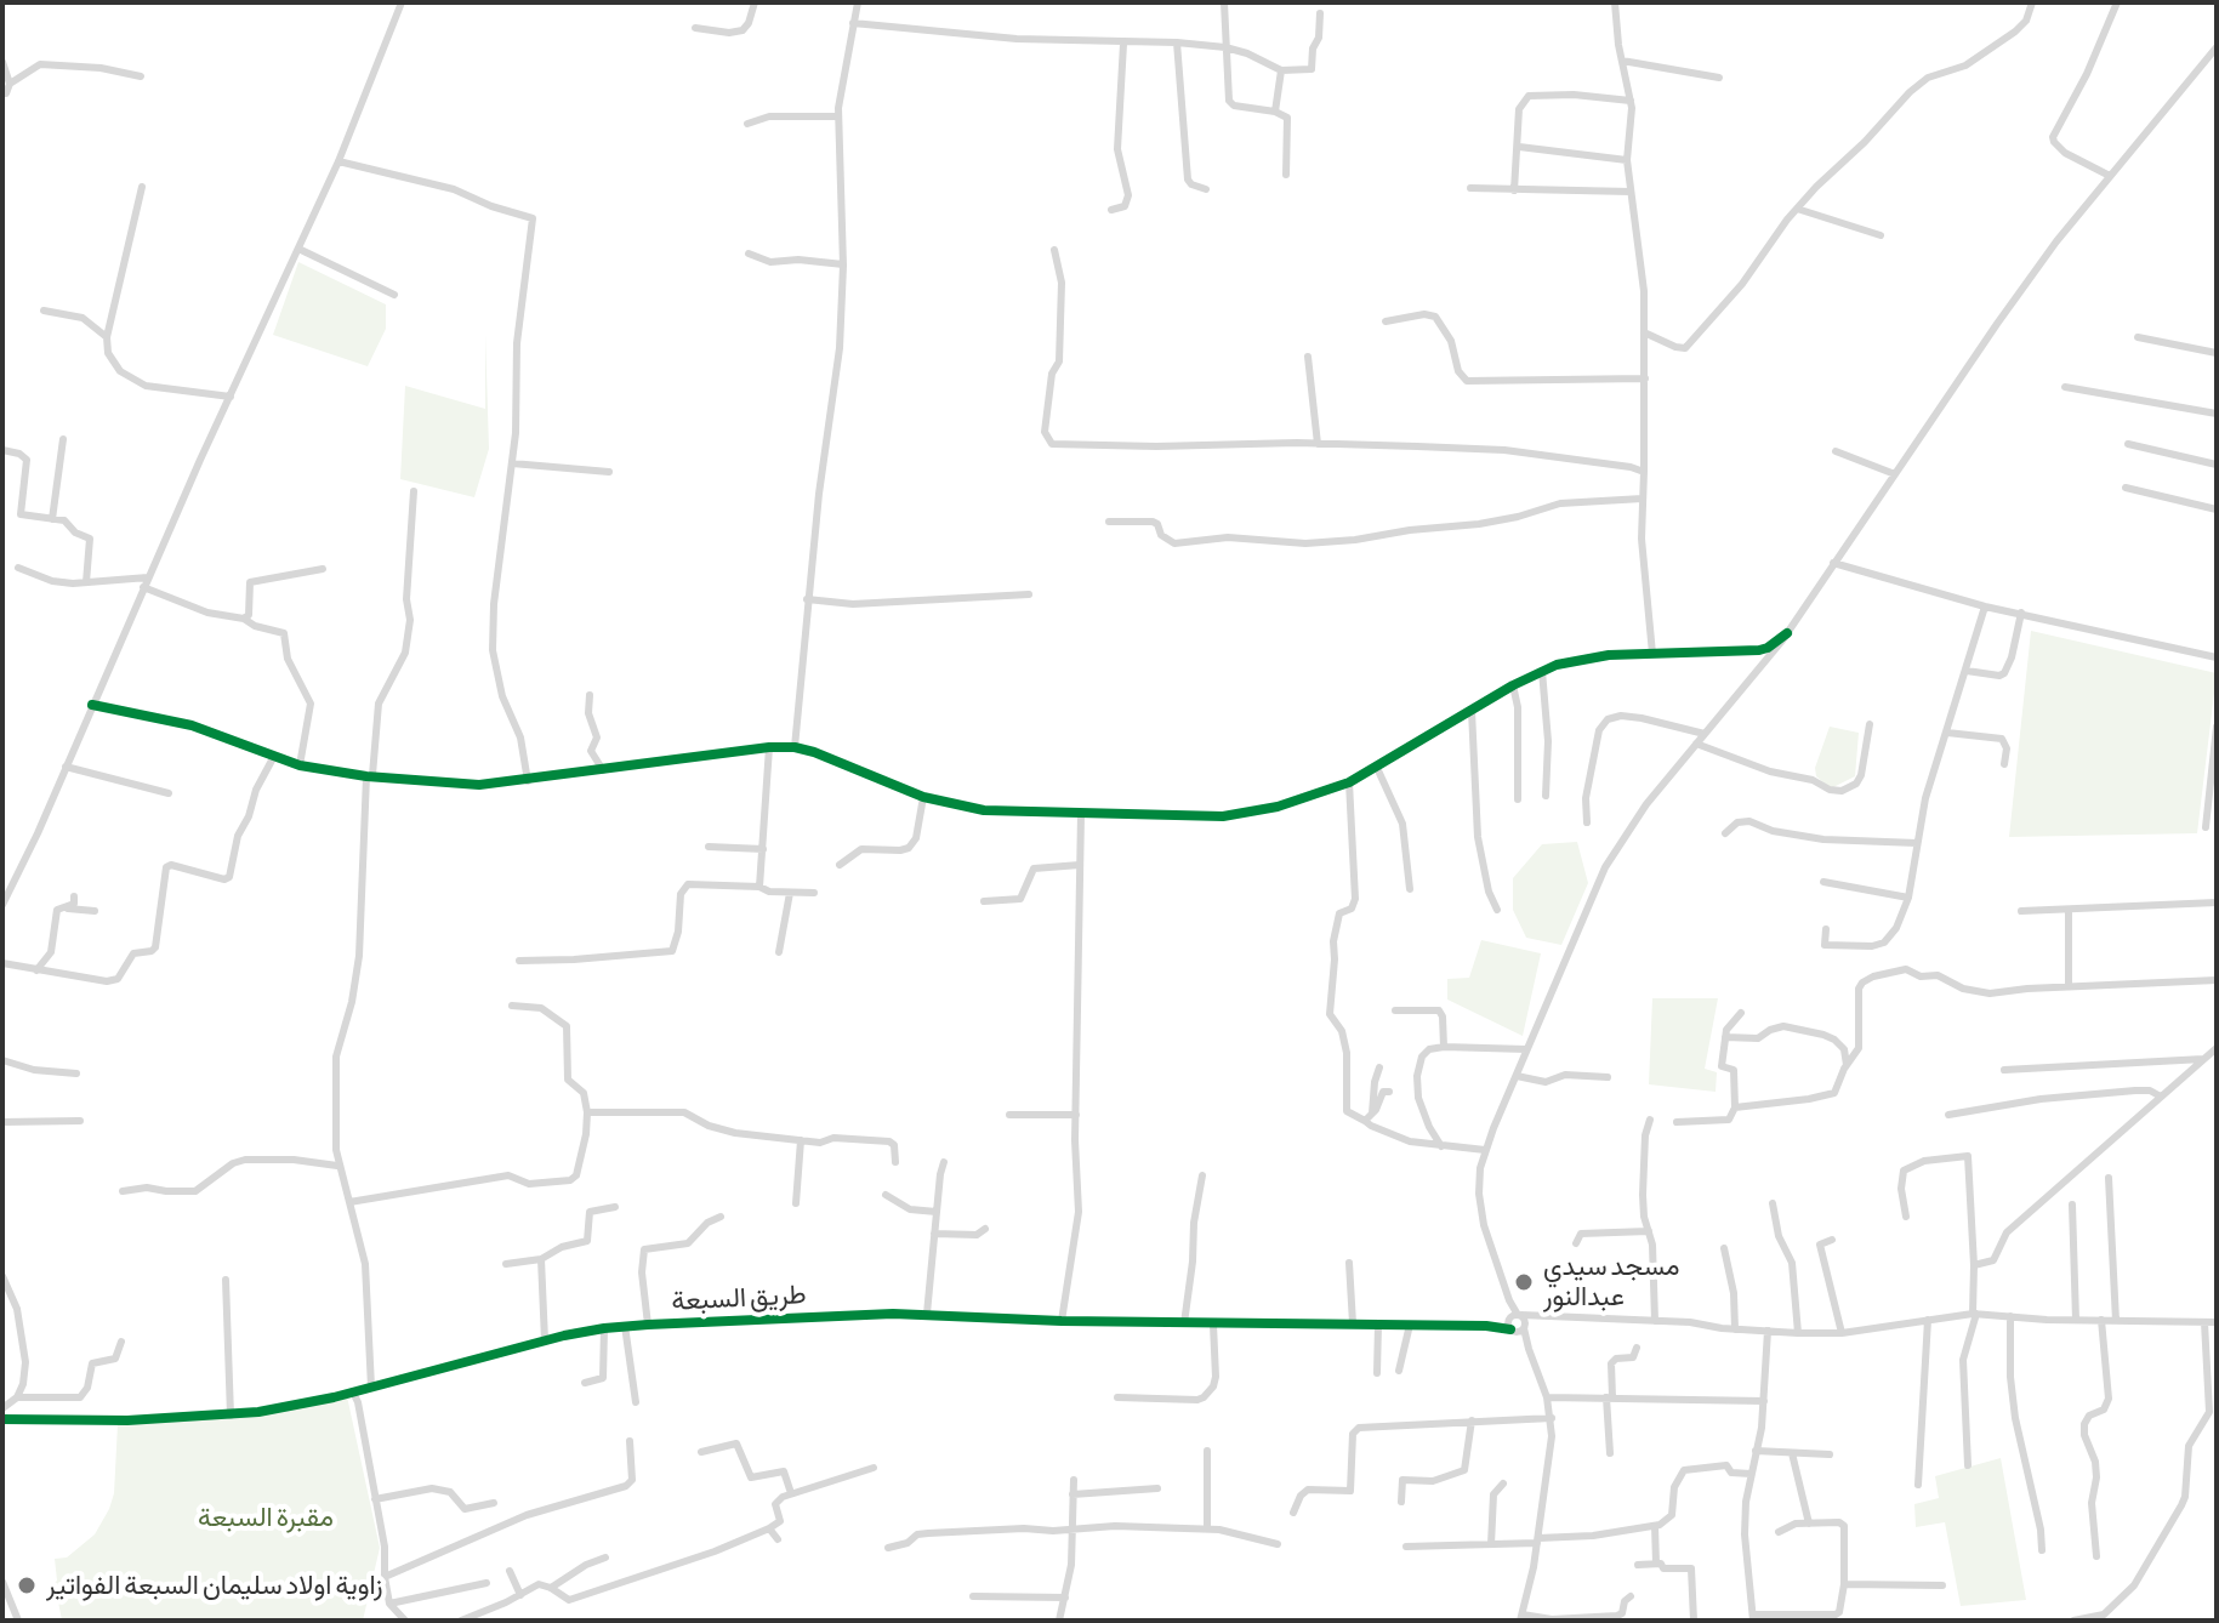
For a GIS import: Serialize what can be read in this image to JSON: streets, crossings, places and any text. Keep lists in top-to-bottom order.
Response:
{
  "streets": {
    "street": ["طريق السبعة"]
  },
  "parks": ["مقبرة السبعة"],
  "places": ["مسجد سيدي عبدالنور", "زاوية اولاد سليمان السبعة الفواتير"]
}
